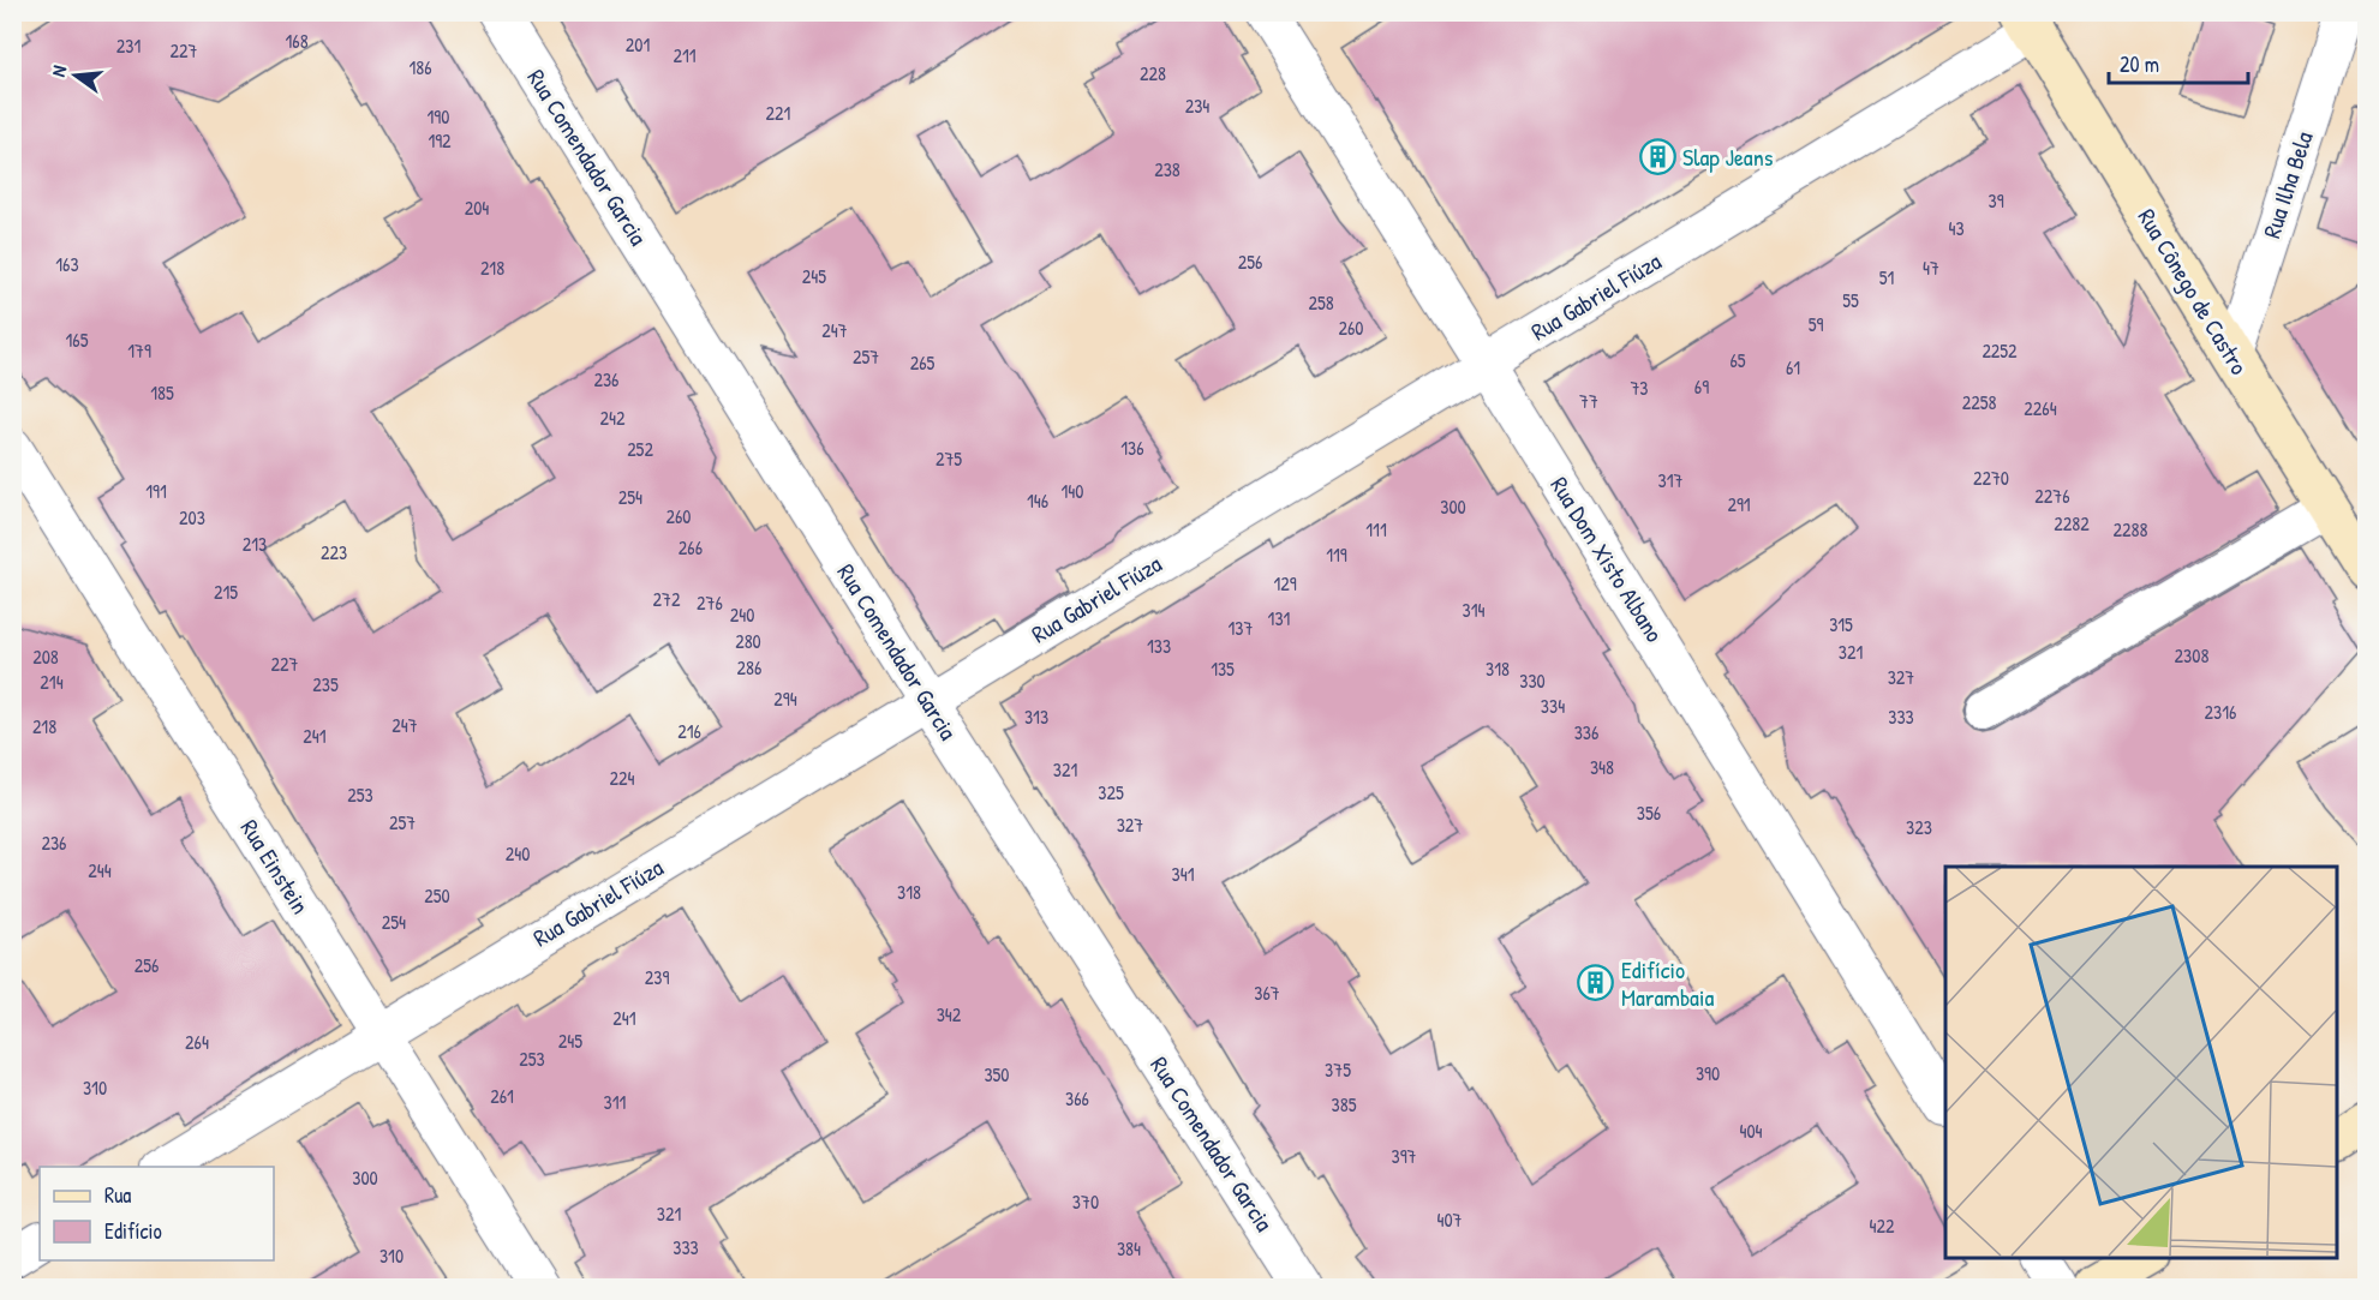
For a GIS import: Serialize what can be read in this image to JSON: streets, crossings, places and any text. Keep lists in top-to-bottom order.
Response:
{
  "streets": {
    "main road": ["Rua Cônego de Castro"],
    "street": [
      "Rua Comendador Garcia",
      "Rua Ilha Bela",
      "Rua Gabriel Fiúza",
      "Rua Dom Xisto Albano",
      "Rua Einstein"
    ]
  },
  "crossings": [
    ["Rua Comendador Garcia", "Rua Gabriel Fiúza"],
    ["Rua Ilha Bela", "Rua Cônego de Castro"],
    ["Rua Cônego de Castro", "Rua Gabriel Fiúza"],
    ["Rua Gabriel Fiúza", "Rua Dom Xisto Albano"],
    ["Rua Gabriel Fiúza", "Rua Einstein"]
  ],
  "places": {
    "building": ["Slap Jeans", "Edifício Marambaia"]
  },
  "house_numbers": [
    "168",
    "201",
    "231",
    "227",
    "211",
    "186",
    "228",
    "234",
    "221",
    "190",
    "192",
    "238",
    "39",
    "204",
    "43",
    "256",
    "163",
    "218",
    "47",
    "245",
    "51",
    "55",
    "258",
    "59",
    "260",
    "247",
    "165",
    "179",
    "2252",
    "257",
    "65",
    "265",
    "61",
    "236",
    "69",
    "73",
    "185",
    "77",
    "2258",
    "2264",
    "242",
    "136",
    "252",
    "275",
    "2270",
    "317",
    "191",
    "140",
    "2276",
    "254",
    "146",
    "291",
    "300",
    "260",
    "203",
    "2282",
    "111",
    "2288",
    "213",
    "266",
    "223",
    "119",
    "129",
    "215",
    "272",
    "276",
    "314",
    "240",
    "131",
    "315",
    "137",
    "280",
    "133",
    "321",
    "2308",
    "208",
    "227",
    "286",
    "135",
    "318",
    "327",
    "330",
    "214",
    "235",
    "294",
    "334",
    "2316",
    "313",
    "333",
    "247",
    "218",
    "216",
    "336",
    "241",
    "348",
    "321",
    "224",
    "325",
    "253",
    "356",
    "257",
    "327",
    "323",
    "236",
    "240",
    "244",
    "341",
    "318",
    "250",
    "254",
    "256",
    "239",
    "367",
    "342",
    "241",
    "245",
    "264",
    "253",
    "375",
    "390",
    "350",
    "310",
    "261",
    "366",
    "311",
    "385",
    "404",
    "397",
    "300",
    "370",
    "321",
    "407",
    "422",
    "333",
    "384",
    "310"
  ],
  "legend": ["Rua", "Edifício"],
  "scale_bar": "20 m",
  "north": "left"
}
